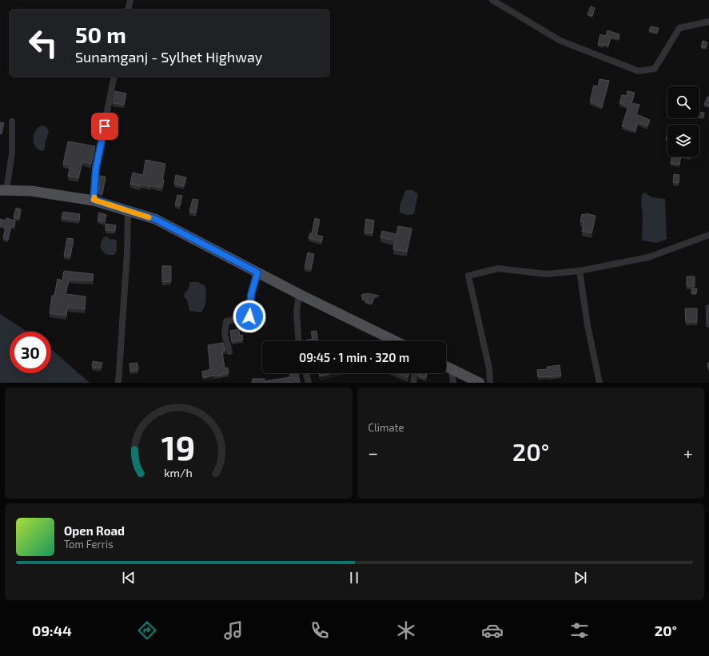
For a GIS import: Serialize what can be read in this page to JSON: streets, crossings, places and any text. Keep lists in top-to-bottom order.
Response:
{
  "page": {
    "turn": ["50 m", "Sunamganj - Sylhet Highway"],
    "limit": "30",
    "trip": "09:45 · 1 min · 320 m",
    "tile": "Climate",
    "heat": ["−", "20°", "+"],
    "song": ["Open Road", "Tom Ferris"],
    "tabs": ["09:44", "20°"],
    "gauge": ["19", "km/h"]
  }
}
